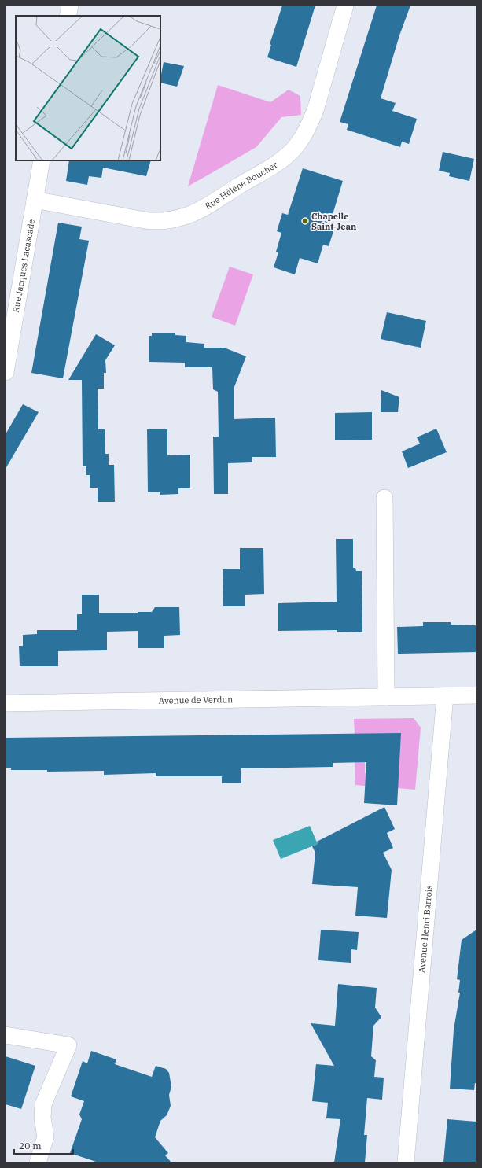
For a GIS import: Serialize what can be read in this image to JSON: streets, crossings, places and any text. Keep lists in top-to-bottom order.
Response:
{
  "streets": {
    "street": [
      "Rue Hélène Boucher",
      "Rue Jacques Lacascade",
      "Avenue de Verdun",
      "Avenue Henri Barrois"
    ]
  },
  "crossings": [
    ["Rue Hélène Boucher", "Rue Jacques Lacascade"],
    ["Avenue de Verdun", "Avenue Henri Barrois"]
  ],
  "places": ["Chapelle Saint-Jean"],
  "scale_bar": "20 m"
}
